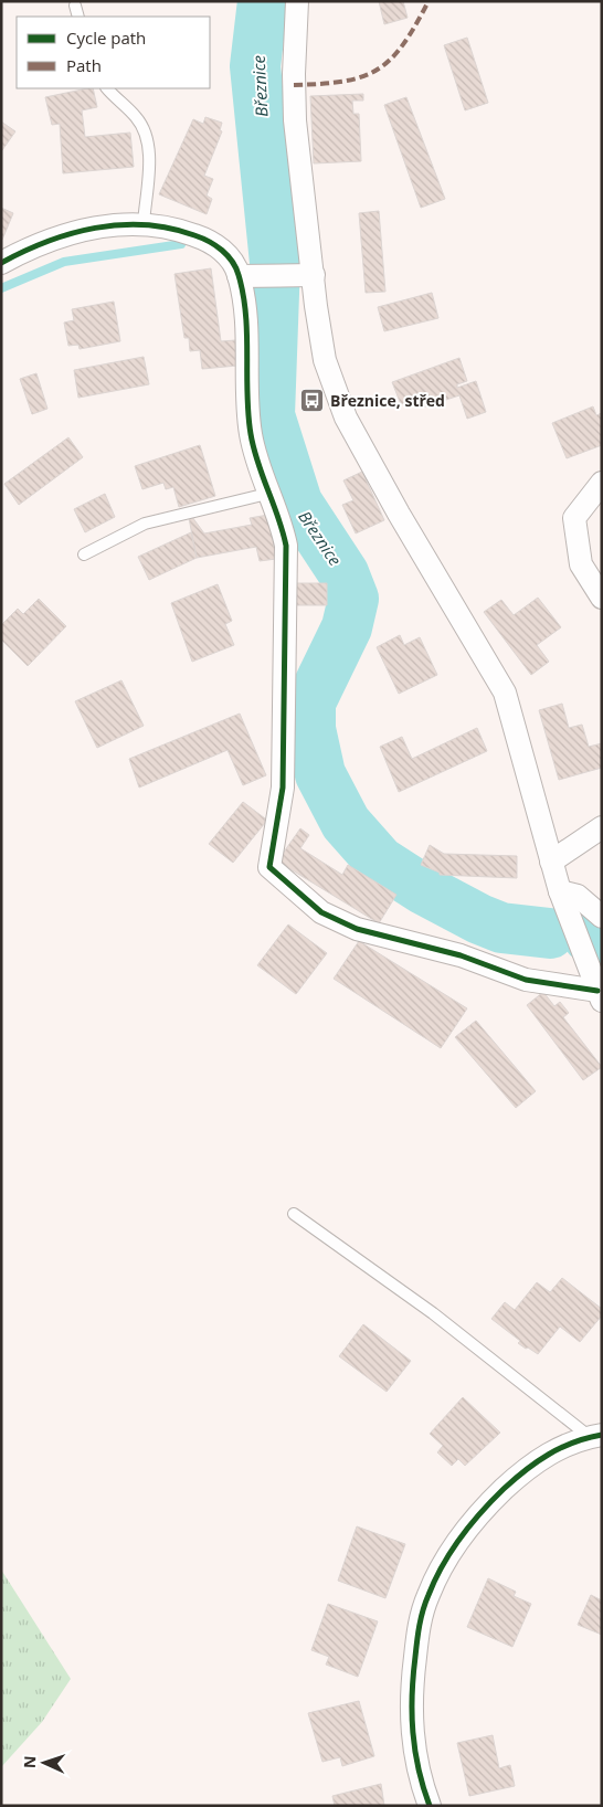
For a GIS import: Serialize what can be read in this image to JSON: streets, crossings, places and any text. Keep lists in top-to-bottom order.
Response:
{
  "water": ["Březnice"],
  "places": {
    "bus stop": ["Březnice, střed"]
  },
  "legend": ["Cycle path", "Path"],
  "north": "left"
}
